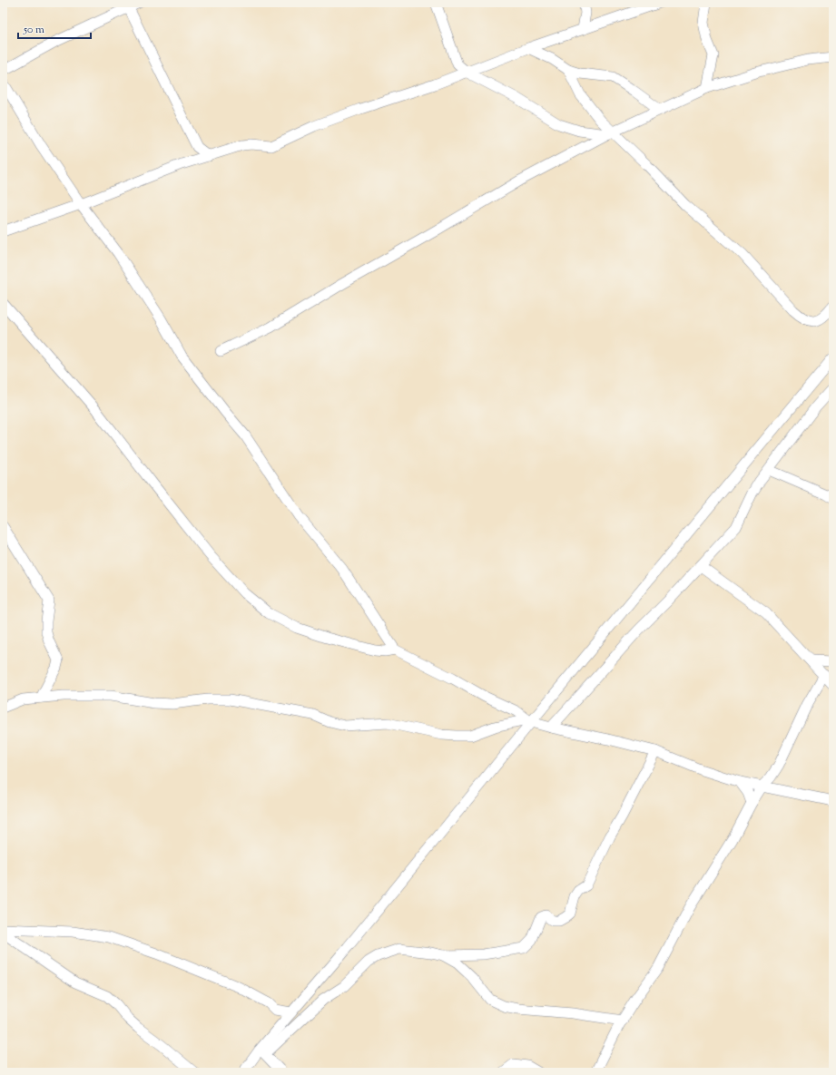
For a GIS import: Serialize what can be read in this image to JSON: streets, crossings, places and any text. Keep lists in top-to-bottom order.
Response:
{
  "scale_bar": "50 m"
}
